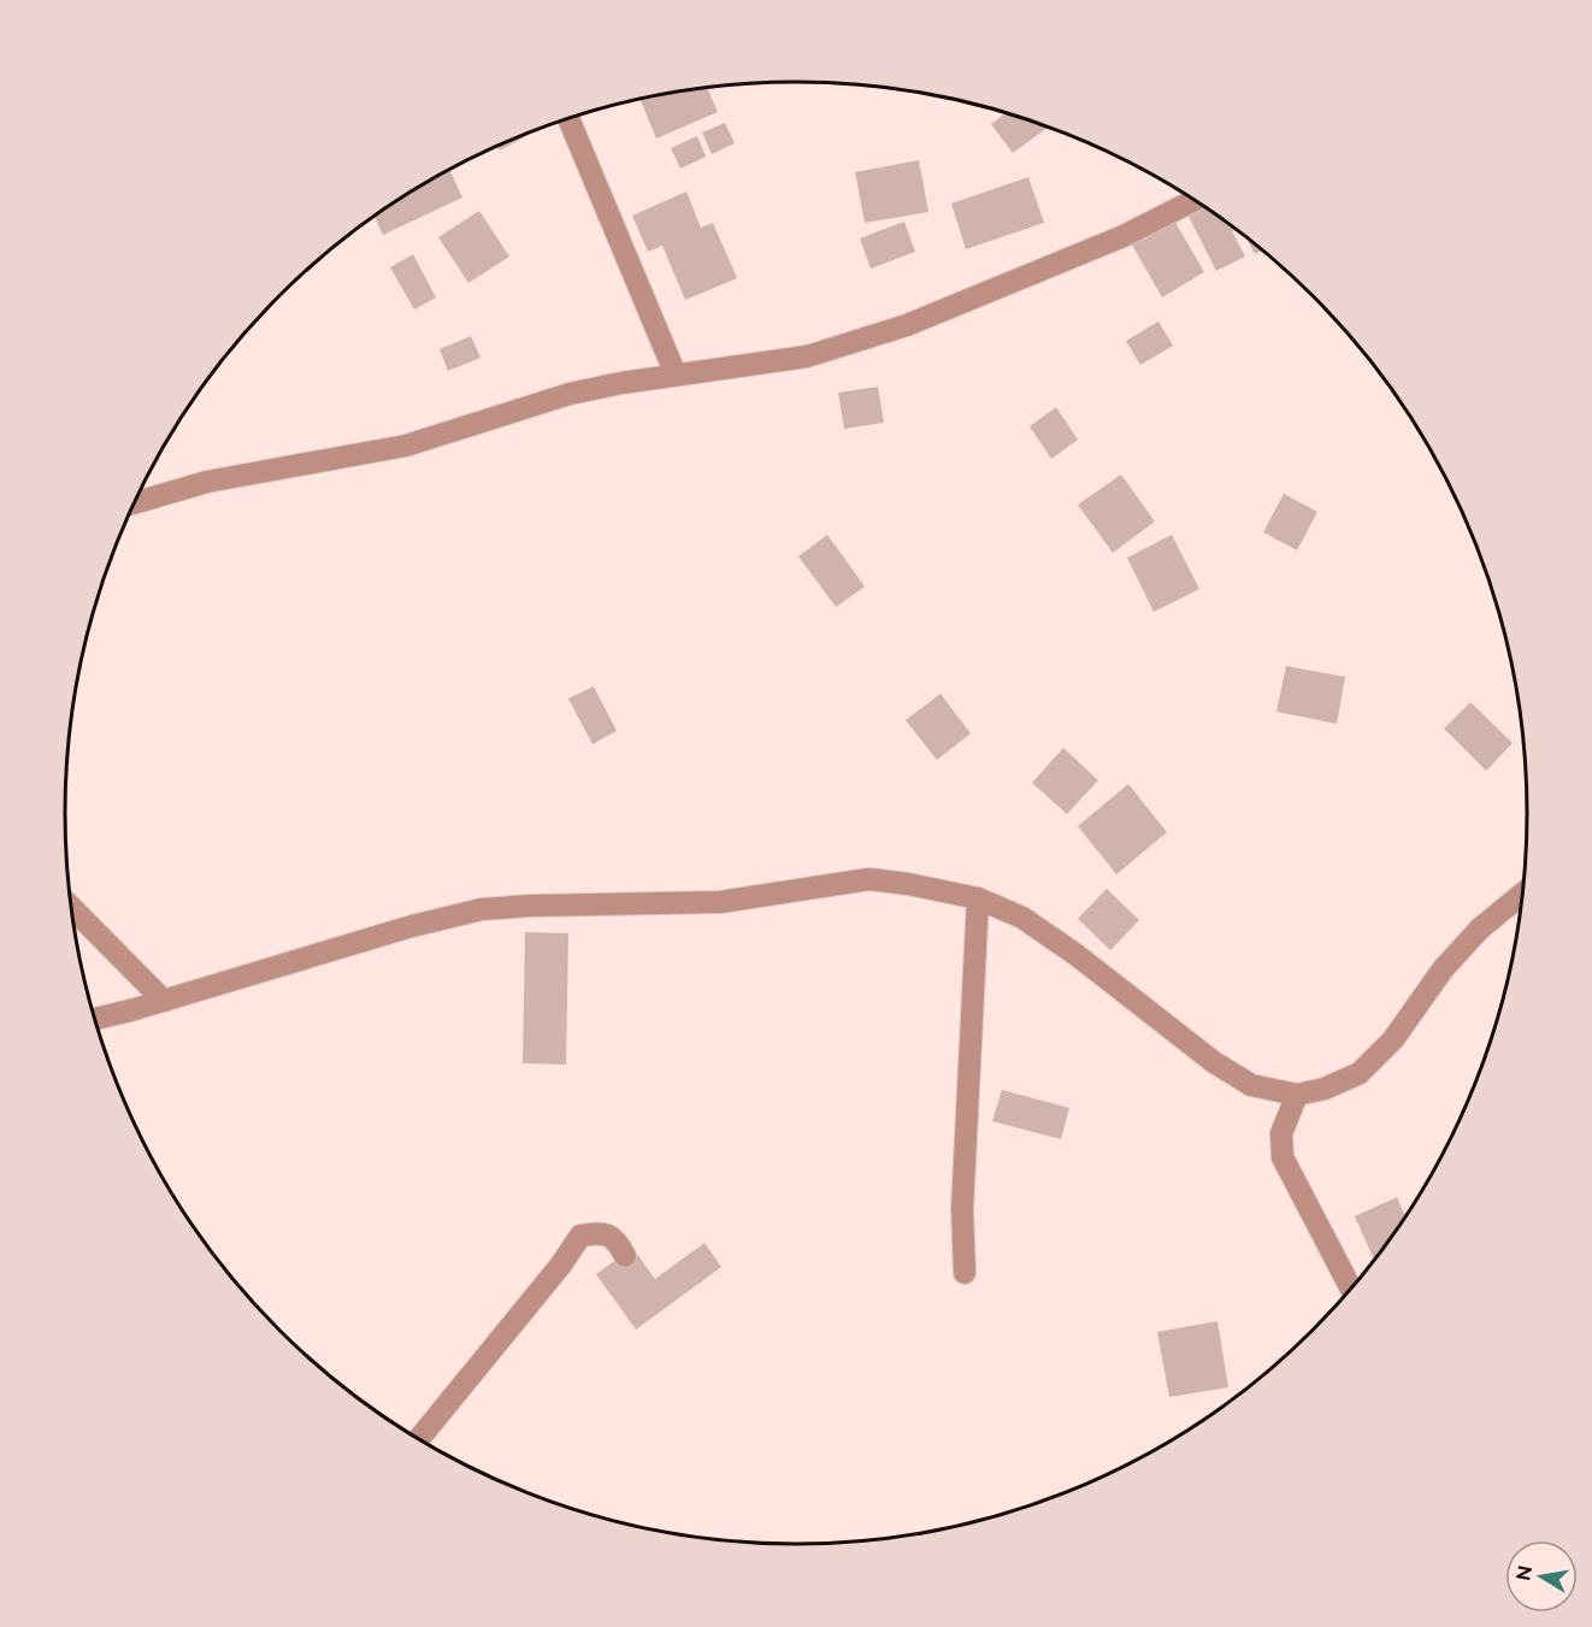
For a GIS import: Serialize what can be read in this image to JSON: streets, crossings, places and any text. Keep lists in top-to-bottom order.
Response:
{
  "north": "left"
}
